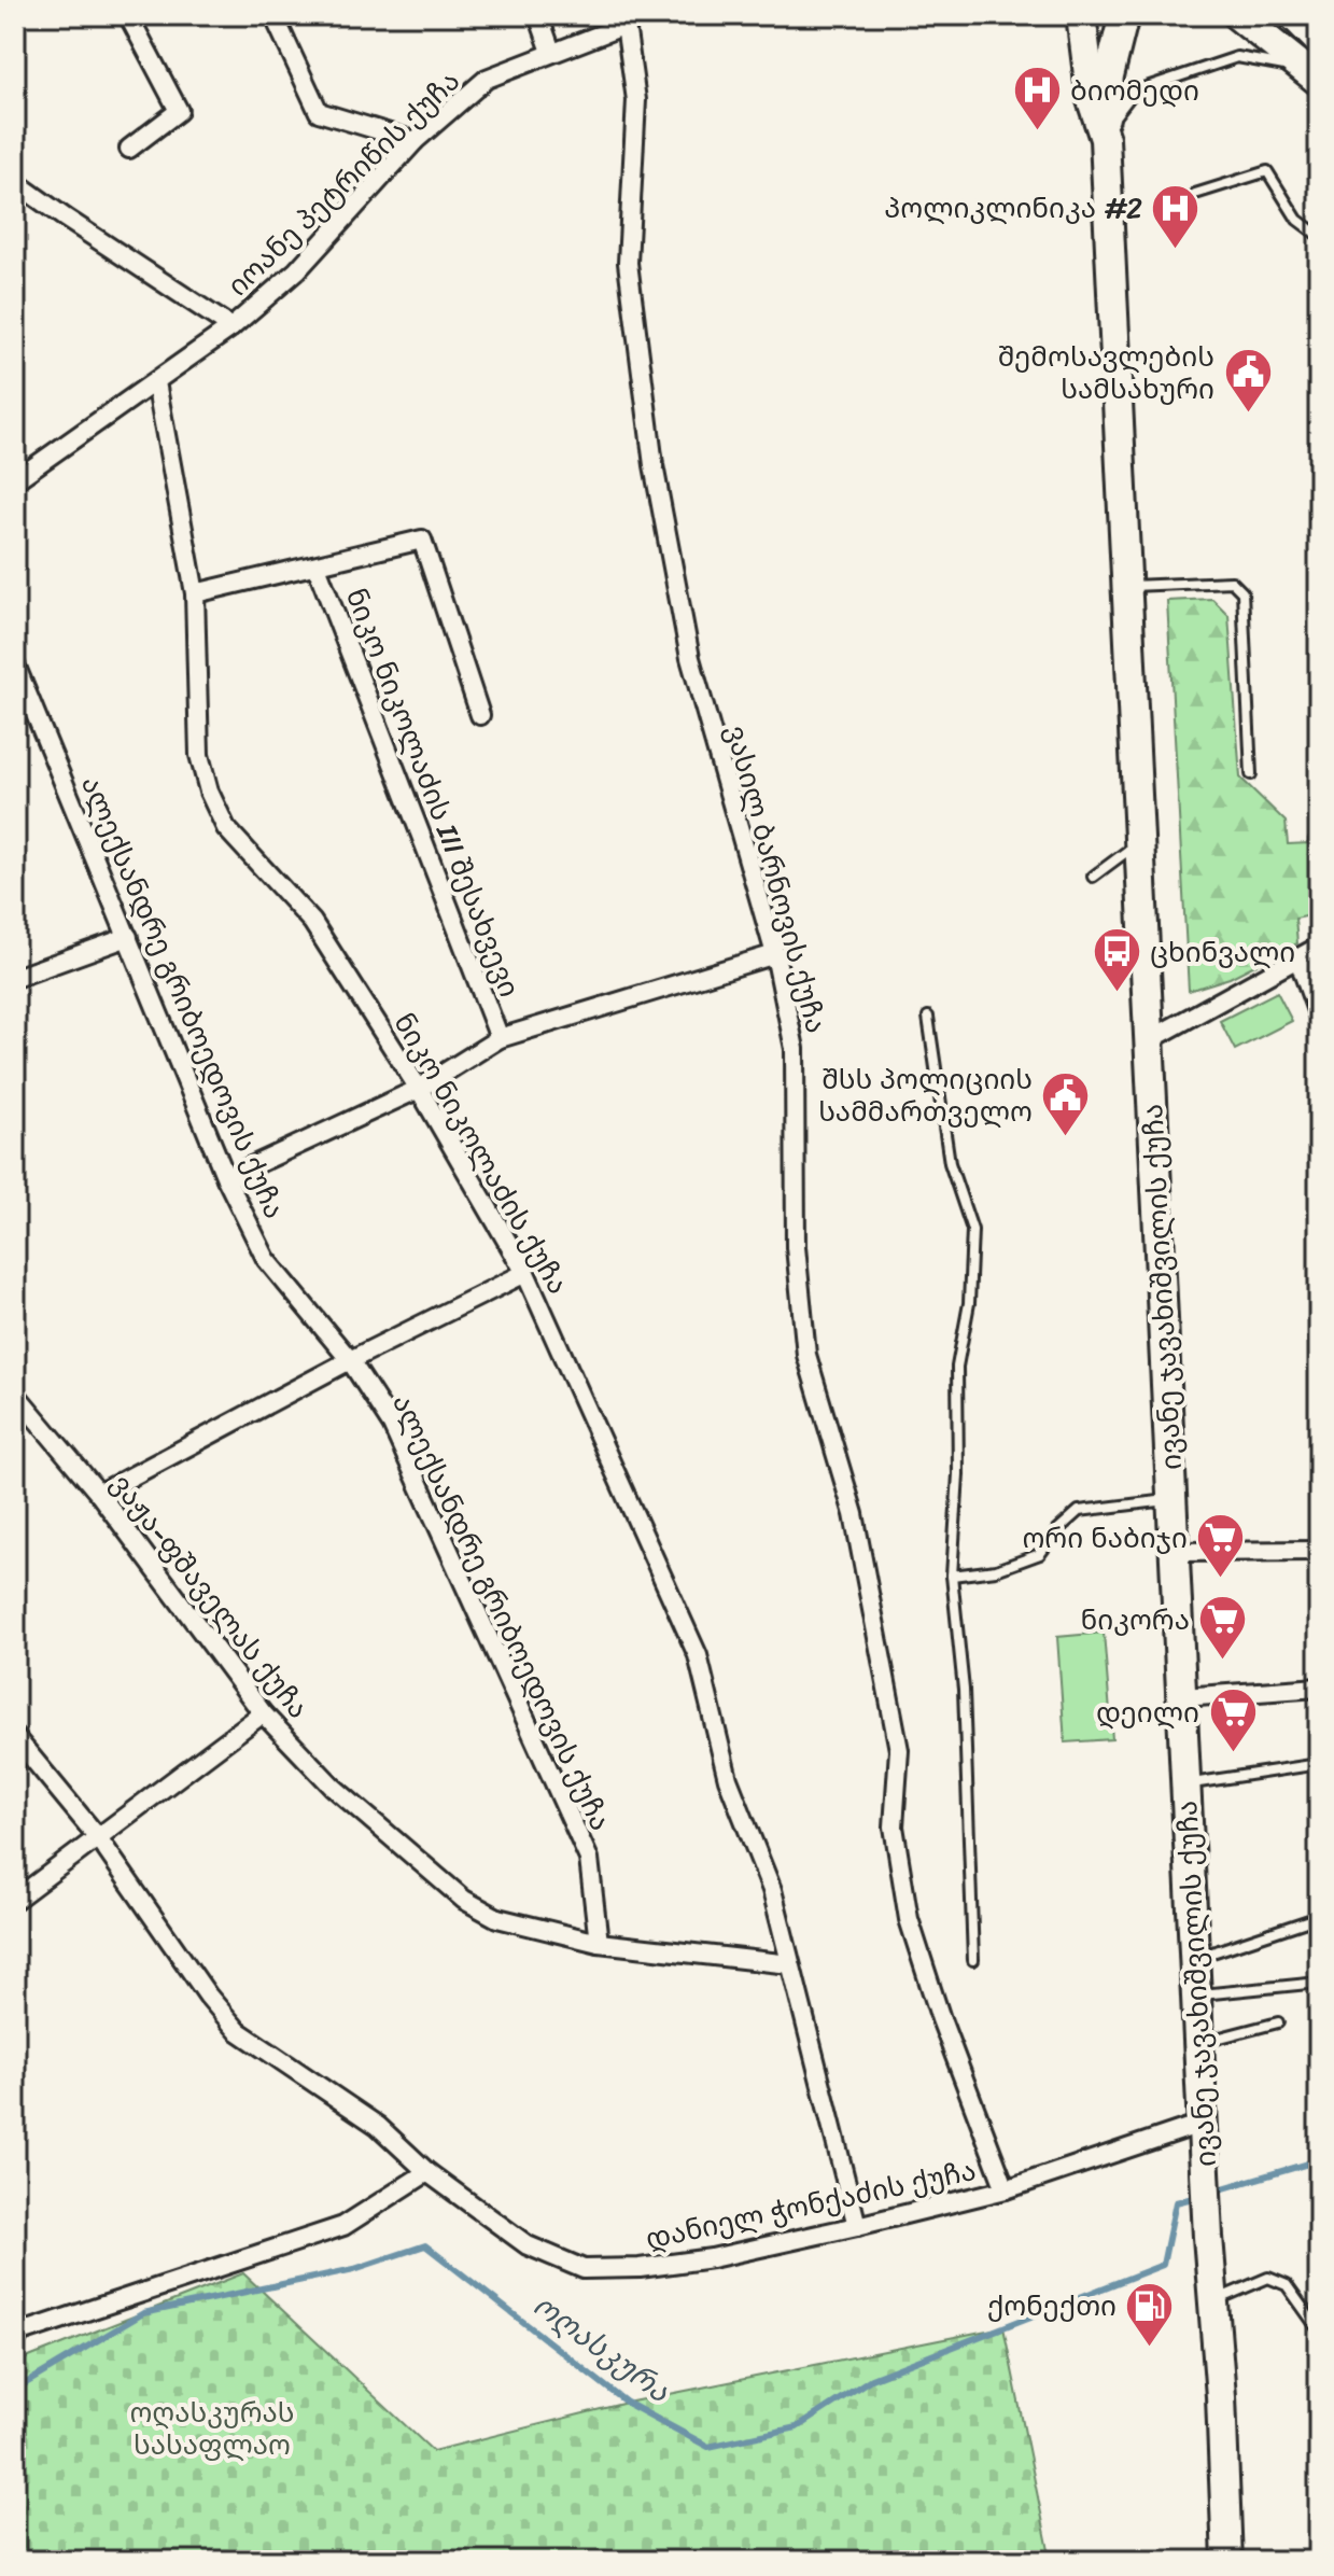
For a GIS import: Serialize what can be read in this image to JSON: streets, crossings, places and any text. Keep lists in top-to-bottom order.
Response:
{
  "streets": {
    "main road": ["ივანე ჯავახიშვილის ქუჩა"],
    "street": [
      "იოანე პეტრიწის ქუჩა",
      "ნიკო ნიკოლაძის III შესახვევი",
      "ვასილ ბარნოვის ქუჩა",
      "ალექსანდრე გრიბოედოვის ქუჩა",
      "ნიკო ნიკოლაძის ქუჩა",
      "ვაჟა-ფშაველას ქუჩა",
      "დანიელ ჭონქაძის ქუჩა"
    ]
  },
  "crossings": [
    ["იოანე პეტრიწის ქუჩა", "ვასილ ბარნოვის ქუჩა"],
    ["იოანე პეტრიწის ქუჩა", "ნიკო ნიკოლაძის ქუჩა"],
    ["ვასილ ბარნოვის ქუჩა", "დანიელ ჭონქაძის ქუჩა"],
    ["ალექსანდრე გრიბოედოვის ქუჩა", "ვაჟა-ფშაველას ქუჩა"],
    ["ნიკო ნიკოლაძის ქუჩა", "ვაჟა-ფშაველას ქუჩა"],
    ["ივანე ჯავახიშვილის ქუჩა", "დანიელ ჭონქაძის ქუჩა"]
  ],
  "water": ["ოღასკურა"],
  "parks": ["ოღასკურას სასაფლაო"],
  "places": {
    "hospital": ["ბიომედი", "პოლიკლინიკა #2"],
    "public building": ["შემოსავლების სამსახური", "შსს პოლიციის სამმართველო"],
    "bus stop": ["ცხინვალი"],
    "supermarket": ["ორი ნაბიჯი", "ნიკორა", "დეილი"],
    "fuel station": ["ქონექთი"]
  }
}
